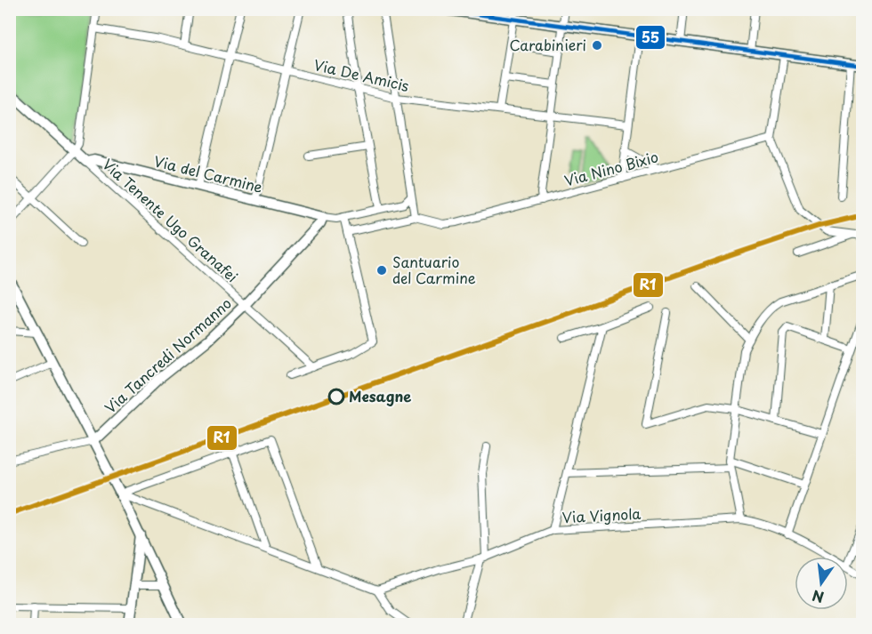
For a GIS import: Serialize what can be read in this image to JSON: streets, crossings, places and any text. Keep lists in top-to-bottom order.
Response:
{
  "streets": {
    "main road": ["Via del Carmine", "Via Tenente Ugo Granafei", "Via Tancredi Normanno"],
    "street": ["Via De Amicis", "Via Nino Bixio", "Via Vignola"]
  },
  "crossings": [
    ["Via del Carmine", "Via Tenente Ugo Granafei"],
    ["Via del Carmine", "Via Tancredi Normanno"],
    ["Via Tenente Ugo Granafei", "Via Tancredi Normanno"]
  ],
  "places": ["Carabinieri", "Santuario del Carmine", "Mesagne"],
  "lines": ["transit line 55", "transit line R1"],
  "north": "bottom"
}
